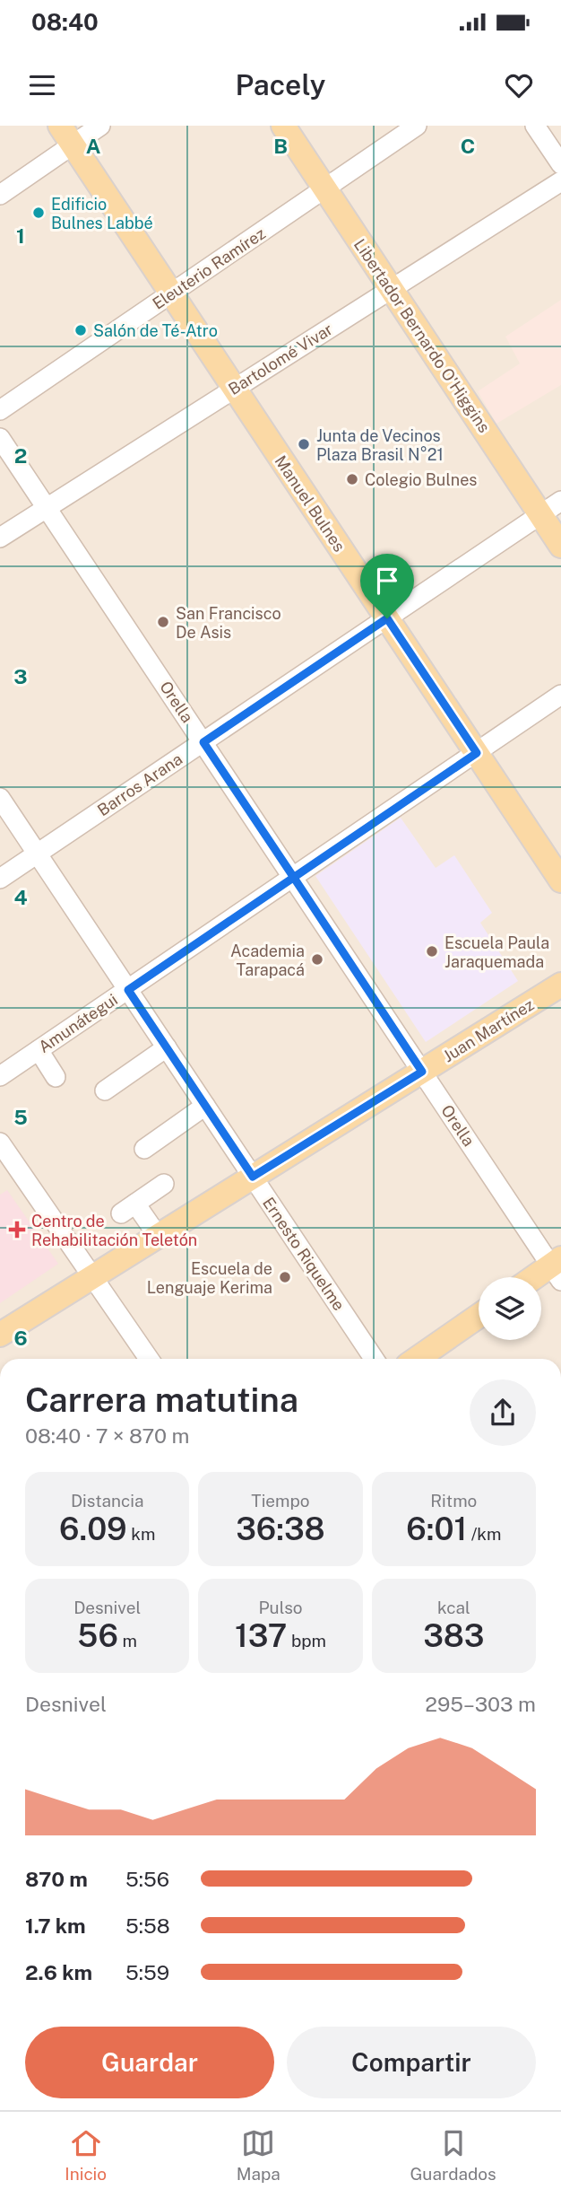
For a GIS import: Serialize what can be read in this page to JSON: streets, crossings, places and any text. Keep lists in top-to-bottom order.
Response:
{
  "streets": {
    "main road": ["Libertador Bernardo O'Higgins", "Manuel Bulnes", "Juan Martínez"],
    "street": [
      "Eleuterio Ramírez",
      "Bartolomé Vivar",
      "Orella",
      "Barros Arana",
      "Amunátegui",
      "Ernesto Riquelme"
    ]
  },
  "crossings": [
    ["Eleuterio Ramírez", "Libertador Bernardo O'Higgins"],
    ["Eleuterio Ramírez", "Manuel Bulnes"],
    ["Libertador Bernardo O'Higgins", "Bartolomé Vivar"],
    ["Libertador Bernardo O'Higgins", "Barros Arana"],
    ["Bartolomé Vivar", "Manuel Bulnes"],
    ["Bartolomé Vivar", "Orella"],
    ["Manuel Bulnes", "Barros Arana"],
    ["Manuel Bulnes", "Amunátegui"],
    ["Orella", "Barros Arana"],
    ["Orella", "Amunátegui"],
    ["Orella", "Juan Martínez"],
    ["Barros Arana", "Ernesto Riquelme"],
    ["Amunátegui", "Ernesto Riquelme"],
    ["Juan Martínez", "Ernesto Riquelme"]
  ],
  "places": {
    "other": [
      "Edificio Bulnes Labbé",
      "Salón de Té-Atro",
      "Junta de Vecinos Plaza Brasil N°21",
      "Colegio Bulnes",
      "San Francisco De Asis",
      "Escuela Paula Jaraquemada",
      "Academia Tarapacá",
      "Escuela de Lenguaje Kerima"
    ],
    "health": ["Centro de Rehabilitación Teletón"]
  },
  "page": {
    "status": "08:40",
    "header": "Pacely",
    "heading": ["Carrera matutina", "08:40 · 7 × 870 m"],
    "stats": [
      ["Distancia", "6.09 km"],
      ["Tiempo", "36:38"],
      ["Ritmo", "6:01 /km"],
      ["Desnivel", "56 m"],
      ["Pulso", "137 bpm"],
      ["kcal", "383"]
    ],
    "chart": ["Desnivel", "295–303 m"],
    "list": [
      {
        "name": "870 m",
        "note": "5:56"
      },
      {
        "name": "1.7 km",
        "note": "5:58"
      },
      {
        "name": "2.6 km",
        "note": "5:59"
      }
    ],
    "buttons": ["Guardar", "Compartir"],
    "tabs": ["Inicio", "Mapa", "Guardados"]
  },
  "grid": {
    "columns": ["A", "B", "C"],
    "rows": [
      "1",
      "2",
      "3",
      "4",
      "5",
      "6"
    ]
  }
}
